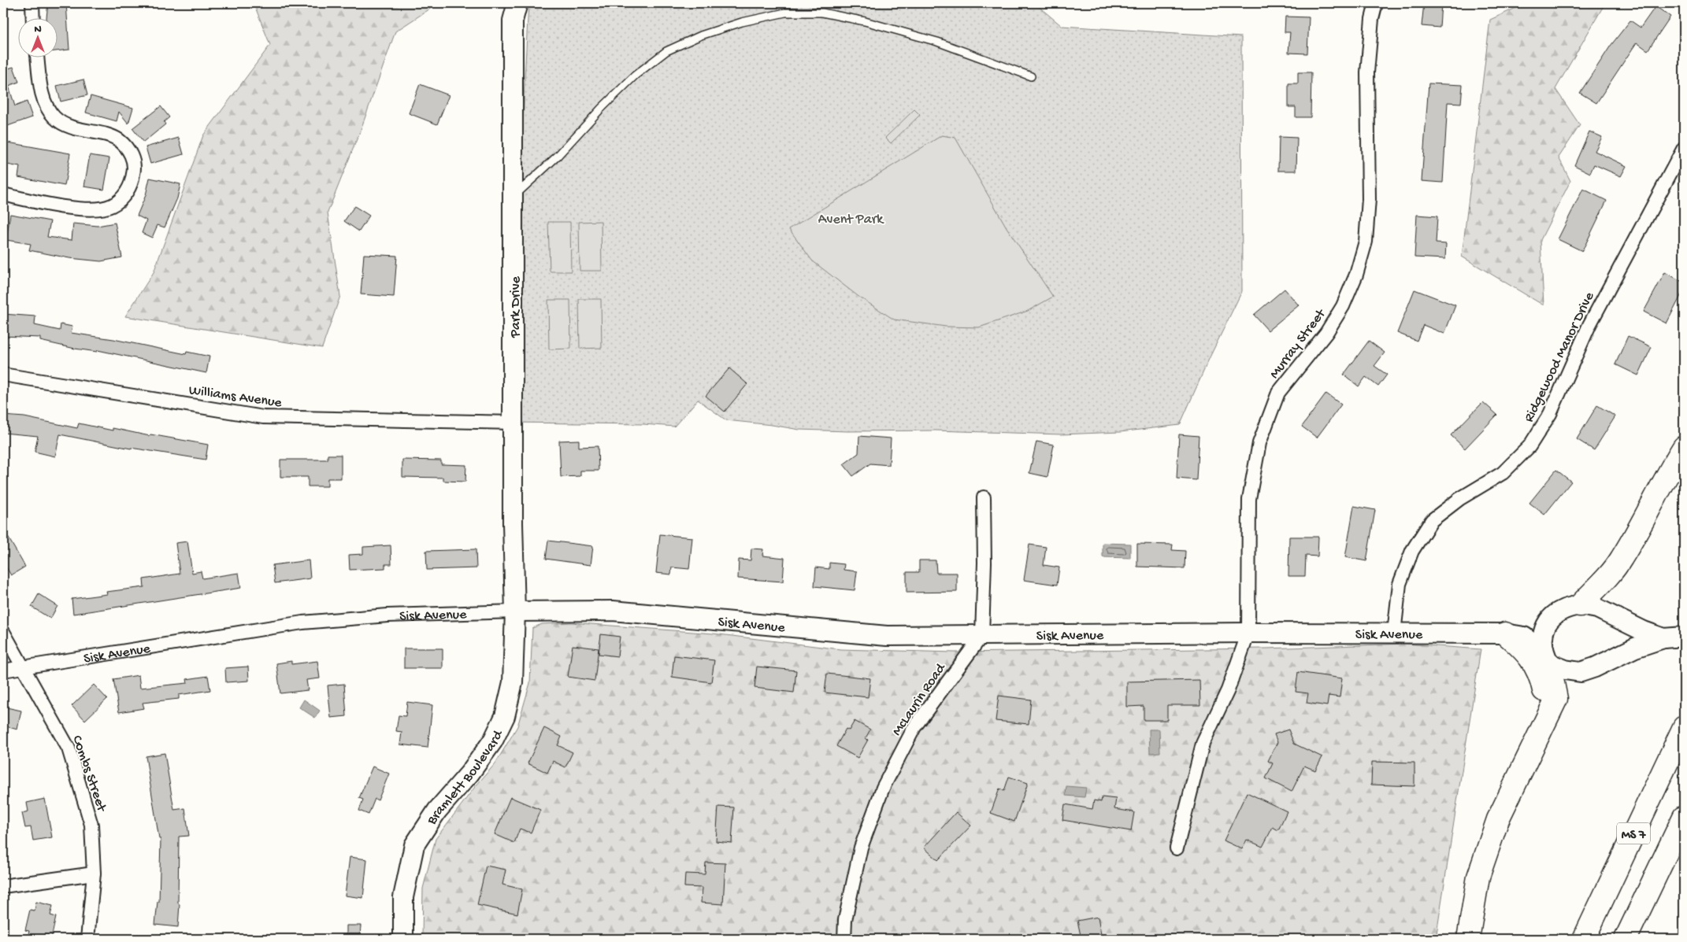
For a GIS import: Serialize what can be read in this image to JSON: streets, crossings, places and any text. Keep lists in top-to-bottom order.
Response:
{
  "streets": {
    "highway": ["MS 7"],
    "street": [
      "Park Drive",
      "Murray Street",
      "Ridgewood Manor Drive",
      "Williams Avenue",
      "Sisk Avenue",
      "McLaurin Road",
      "Combs Street",
      "Bramlett Boulevard"
    ]
  },
  "crossings": [
    ["Park Drive", "Williams Avenue"],
    ["Park Drive", "Sisk Avenue"],
    ["Park Drive", "Bramlett Boulevard"],
    ["Murray Street", "Sisk Avenue"],
    ["Ridgewood Manor Drive", "Sisk Avenue"],
    ["Sisk Avenue", "McLaurin Road"],
    ["Sisk Avenue", "Combs Street"],
    ["Sisk Avenue", "Bramlett Boulevard"]
  ],
  "parks": ["Avent Park"],
  "north": "top"
}
